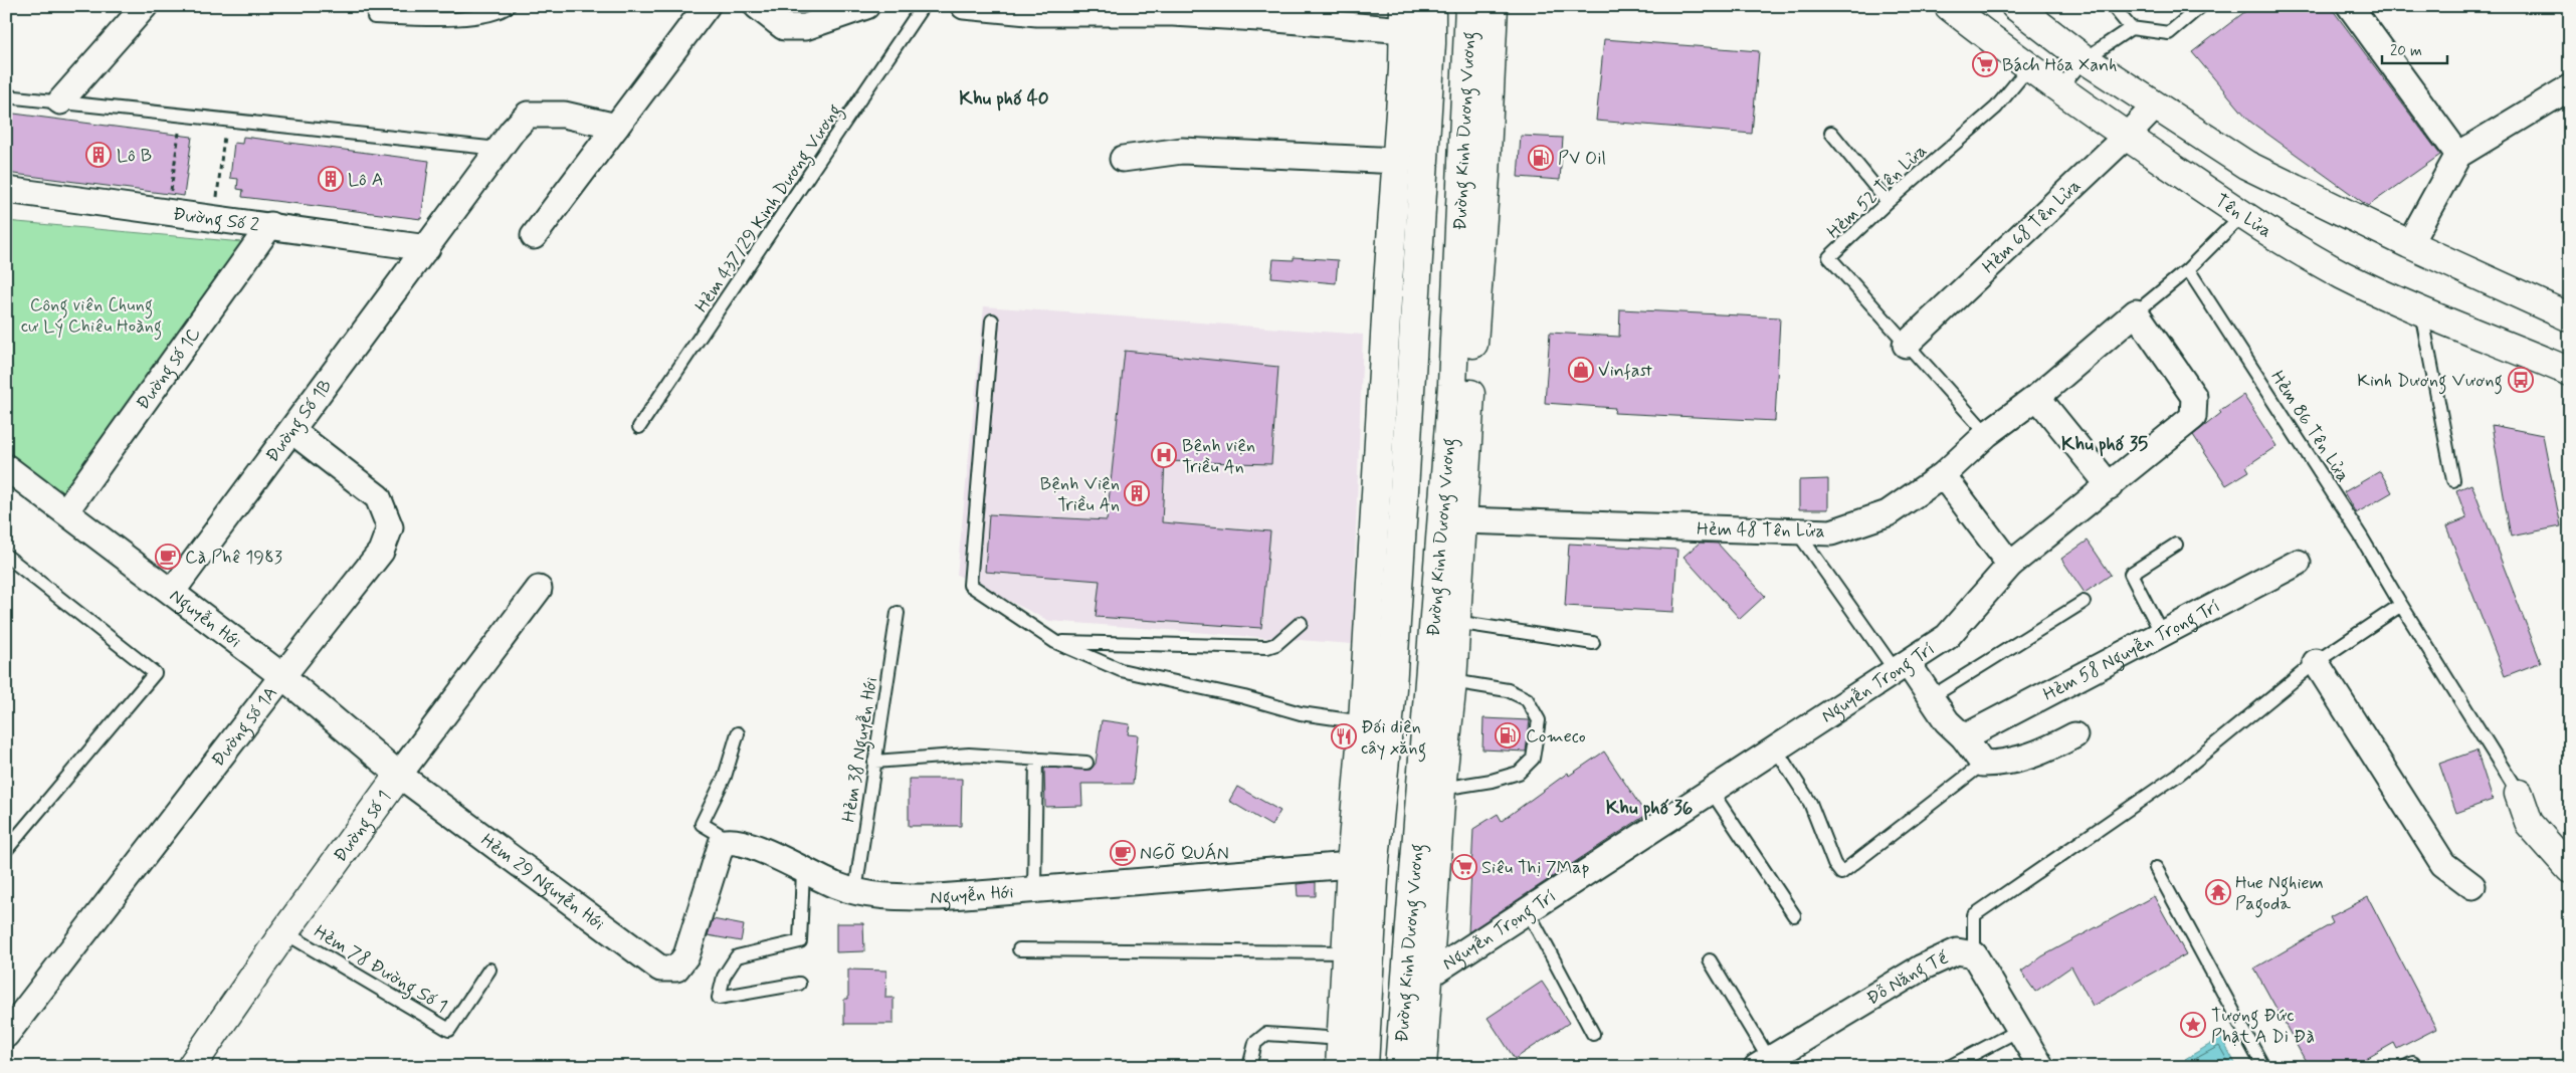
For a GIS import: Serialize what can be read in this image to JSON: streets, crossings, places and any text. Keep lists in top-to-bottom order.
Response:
{
  "streets": {
    "main road": ["Đường Kinh Dương Vương", "Tên Lửa", "Đường số 1"],
    "street": [
      "Đường Số 2",
      "Hẻm 68 Tên Lửa",
      "Đường số 1C",
      "Đường Số 1B",
      "Hẻm 48 Tên Lửa",
      "Nguyễn Hới",
      "Hẻm 58 Nguyễn Trọng Trí",
      "Nguyễn Trọng Trí",
      "Đường số 1A",
      "Hẻm 29 Nguyễn Hới",
      "Đỗ Năng Tế"
    ],
    "lane": [
      "Hẻm 52 Tên Lửa",
      "Hẻm 437/29 Kinh Dương Vương",
      "Hẻm 86 Tên Lửa",
      "Hẻm 38 Nguyễn Hới",
      "Hẻm 78 Đường Số 1"
    ]
  },
  "crossings": [
    ["Đường Kinh Dương Vương", "Hẻm 48 Tên Lửa"],
    ["Đường Kinh Dương Vương", "Nguyễn Hới"],
    ["Đường Kinh Dương Vương", "Nguyễn Trọng Trí"],
    ["Hẻm 52 Tên Lửa", "Tên Lửa"],
    ["Hẻm 52 Tên Lửa", "Hẻm 68 Tên Lửa"],
    ["Hẻm 52 Tên Lửa", "Hẻm 48 Tên Lửa"],
    ["Tên Lửa", "Hẻm 68 Tên Lửa"],
    ["Đường Số 2", "Đường số 1C"],
    ["Đường Số 2", "Đường Số 1B"],
    ["Đường số 1C", "Nguyễn Hới"],
    ["Đường Số 1B", "Nguyễn Hới"],
    ["Đường Số 1B", "Đường số 1A"],
    ["Hẻm 48 Tên Lửa", "Nguyễn Trọng Trí"],
    ["Nguyễn Hới", "Đường số 1A"],
    ["Nguyễn Hới", "Hẻm 38 Nguyễn Hới"],
    ["Nguyễn Hới", "Đường số 1"],
    ["Nguyễn Hới", "Hẻm 29 Nguyễn Hới"],
    ["Đường số 1", "Hẻm 29 Nguyễn Hới"],
    ["Đường số 1", "Hẻm 78 Đường Số 1"]
  ],
  "districts": ["Khu phố 40", "Khu phố 35", "Khu phố 36"],
  "parks": ["Công viên Chung cư Lý Chiêu Hoàng"],
  "places": {
    "supermarket": ["Bách Hóa Xanh", "Siêu Thị 7Map"],
    "building": ["Lô B", "Lô A", "Bệnh Viện Triều An"],
    "fuel station": ["PV Oil", "Comeco"],
    "shop": ["Vinfast"],
    "bus stop": ["Kinh Dương Vương"],
    "hospital": ["Bệnh viện Triều An"],
    "cafe": ["Cà Phê 1983", "NGÕ QUÁN"],
    "restaurant": ["Đối diện cây xăng"],
    "temple": ["Hue Nghiem Pagoda"],
    "place": ["Tượng Đức Phật A Di Đà"]
  },
  "scale_bar": "20 m"
}
